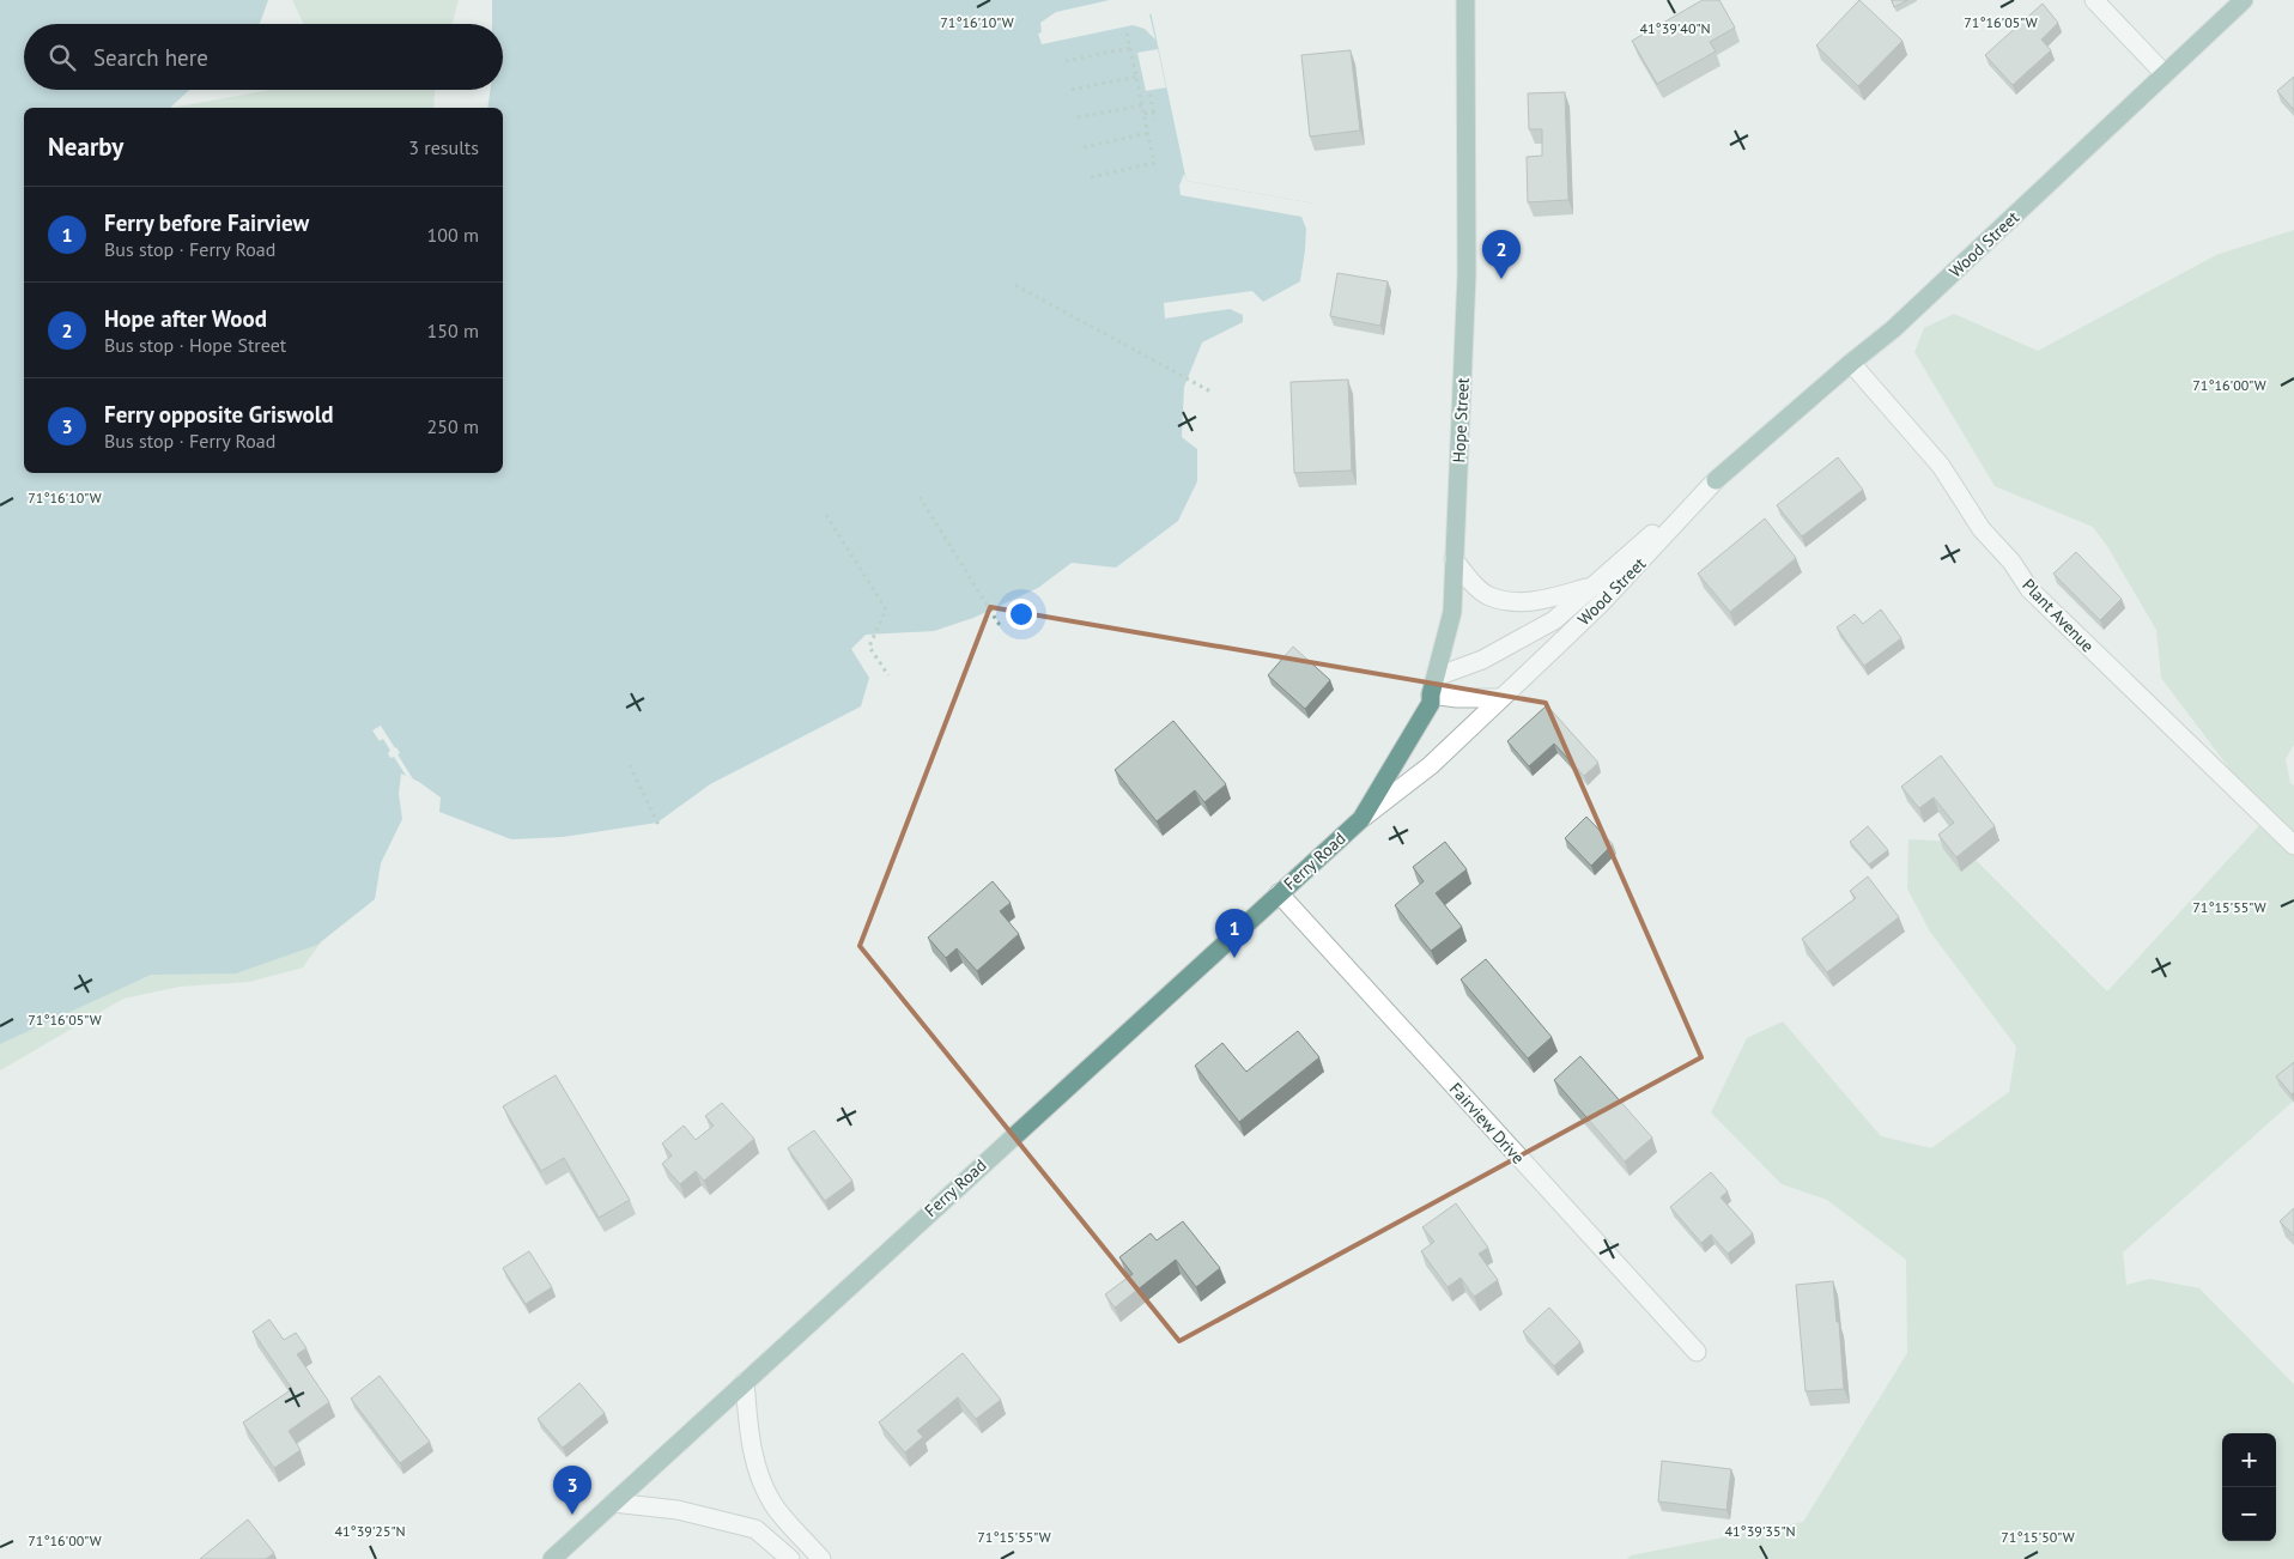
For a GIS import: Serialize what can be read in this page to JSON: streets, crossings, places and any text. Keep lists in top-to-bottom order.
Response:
{
  "streets": {
    "main road": ["Wood Street", "Hope Street", "Ferry Road"],
    "street": ["Plant Avenue", "Fairview Drive"]
  },
  "crossings": [
    ["Wood Street", "Hope Street"],
    ["Wood Street", "Plant Avenue"],
    ["Wood Street", "Ferry Road"],
    ["Hope Street", "Ferry Road"],
    ["Ferry Road", "Fairview Drive"]
  ],
  "page": {
    "search": "Search here",
    "heading": ["Nearby", "3 results"],
    "list": [
      {
        "mark": "1",
        "name": "Ferry before Fairview",
        "note": "Bus stop · Ferry Road",
        "value": "100 m"
      },
      {
        "mark": "2",
        "name": "Hope after Wood",
        "note": "Bus stop · Hope Street",
        "value": "150 m"
      },
      {
        "mark": "3",
        "name": "Ferry opposite Griswold",
        "note": "Bus stop · Ferry Road",
        "value": "250 m"
      }
    ],
    "pins": ["2", "1", "3"],
    "map_buttons": ["+", "−"]
  },
  "coordinates": [
    "71°16'05\"W",
    "71°16'10\"W",
    "41°39'40\"N",
    "71°16'00\"W",
    "71°15'55\"W",
    "41°39'25\"N",
    "41°39'35\"N",
    "71°15'50\"W"
  ]
}
